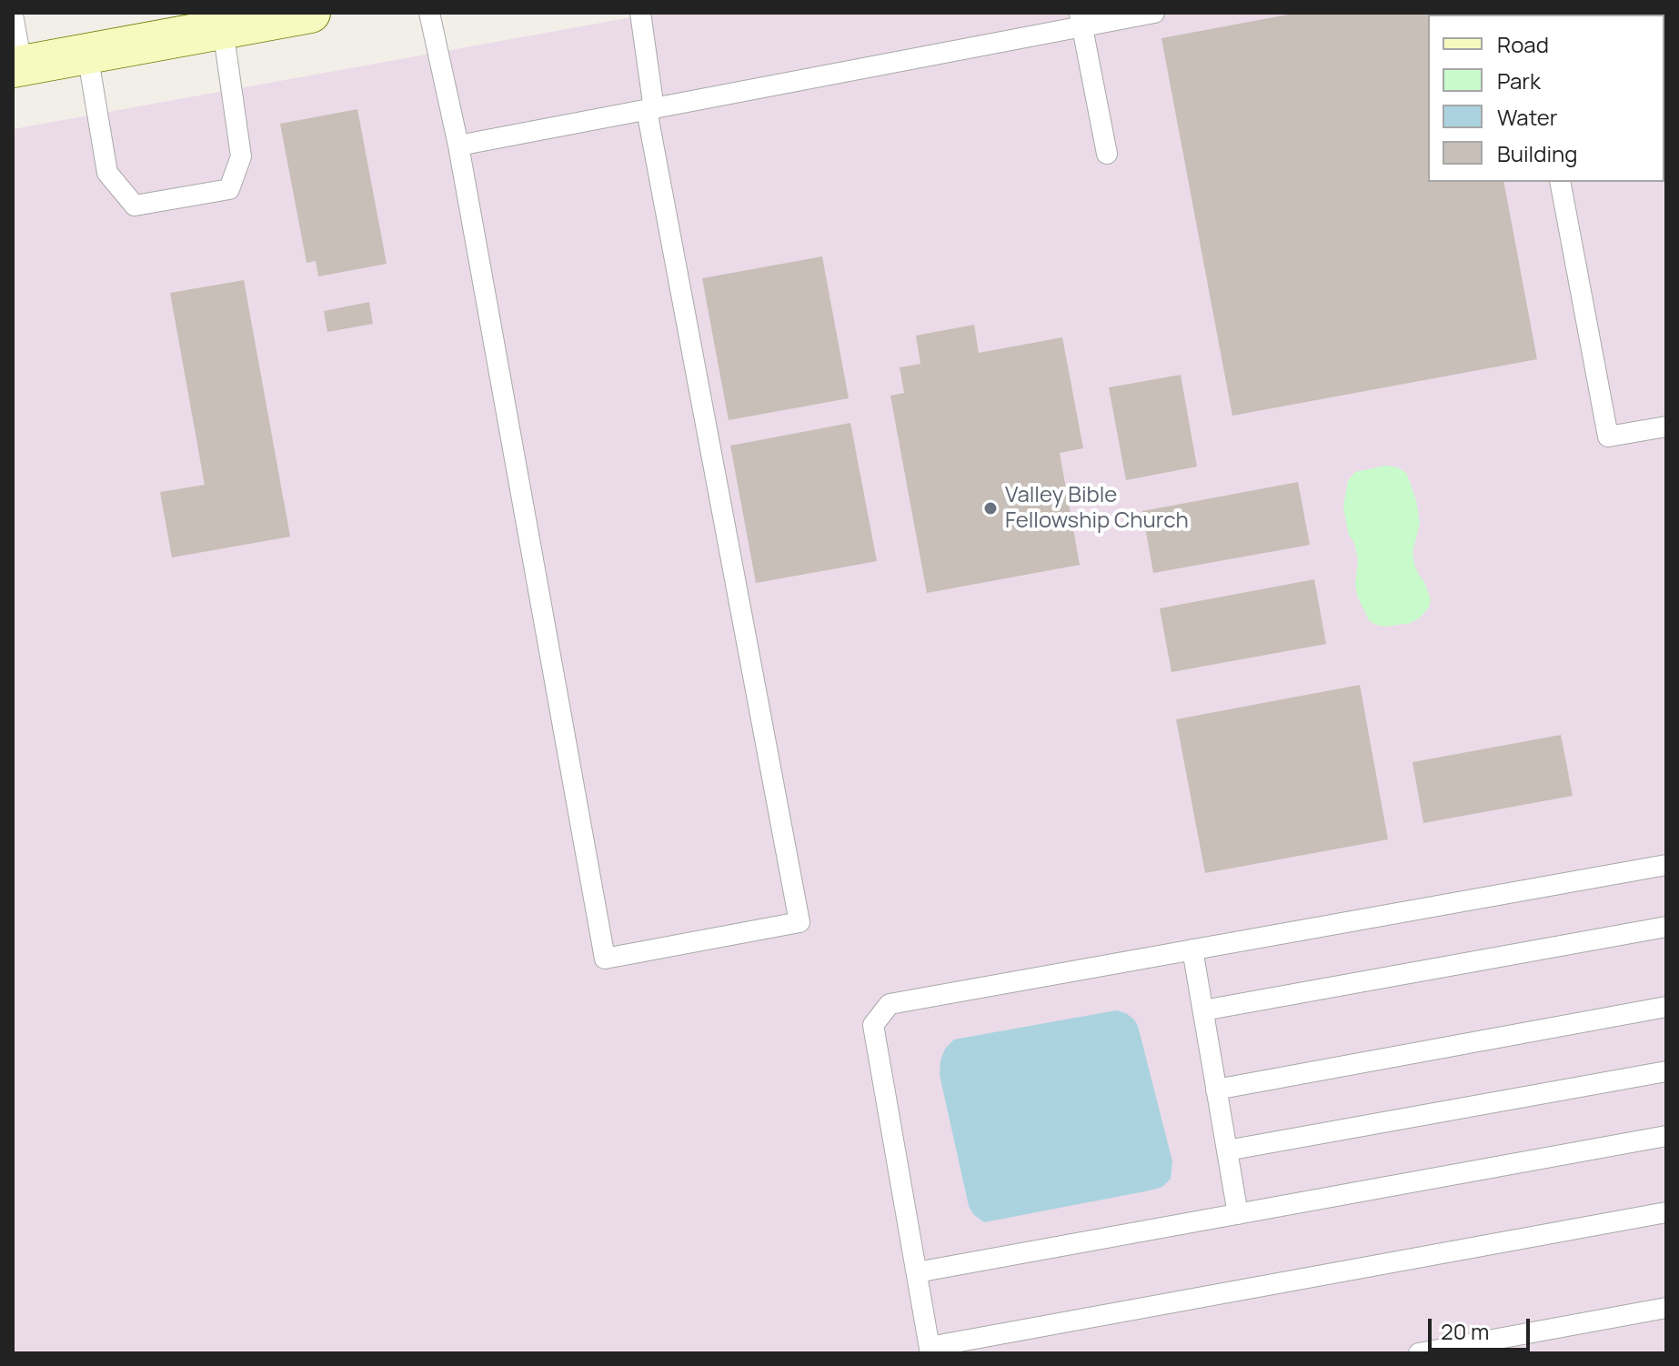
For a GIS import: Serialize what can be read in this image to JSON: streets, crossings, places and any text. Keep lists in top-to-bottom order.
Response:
{
  "places": ["Valley Bible Fellowship Church"],
  "legend": [
    "Road",
    "Park",
    "Water",
    "Building"
  ],
  "scale_bar": "20 m"
}
